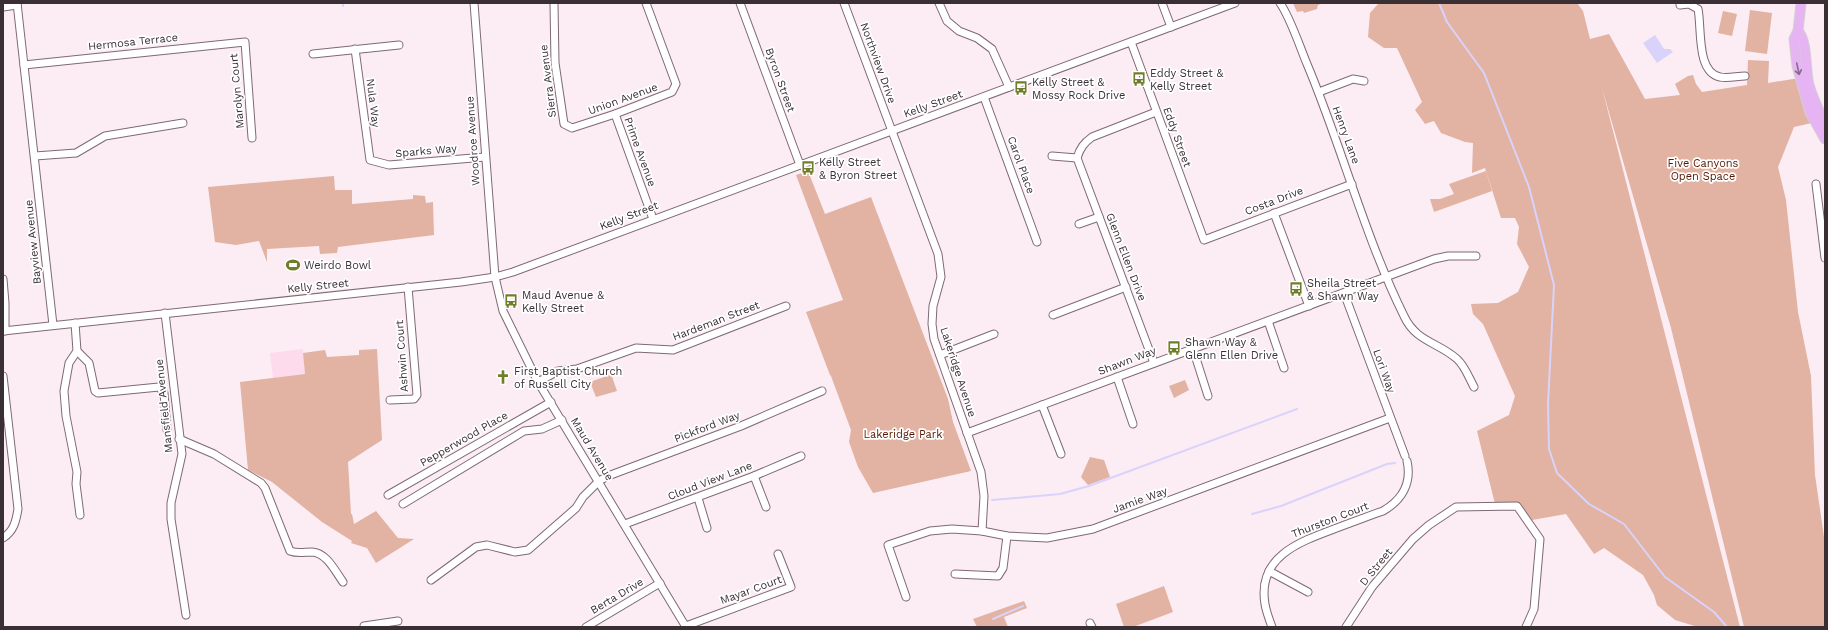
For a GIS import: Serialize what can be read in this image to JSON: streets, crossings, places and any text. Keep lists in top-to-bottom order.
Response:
{
  "streets": {
    "street": [
      "Hermosa Terrace",
      "Northview Drive",
      "Byron Street",
      "Sierra Avenue",
      "Marolyn Court",
      "Union Avenue",
      "Nula Way",
      "Kelly Street",
      "Henry Lane",
      "Eddy Street",
      "Woodroe Avenue",
      "Sparks Way",
      "Prime Avenue",
      "Carol Place",
      "Costa Drive",
      "Bayview Avenue",
      "Glenn Ellen Drive",
      "Hardeman Street",
      "Ashwin Court",
      "Shawn Way",
      "Lori Way",
      "Lakeridge Avenue",
      "Mansfield Avenue",
      "Pickford Way",
      "Pepperwood Place",
      "Maud Avenue",
      "Cloud View Lane",
      "Jamie Way",
      "Thurston Court",
      "D Street",
      "Mayar Court",
      "Berta Drive"
    ]
  },
  "crossings": [
    ["Hermosa Terrace", "Marolyn Court"],
    ["Hermosa Terrace", "Bayview Avenue"],
    ["Northview Drive", "Kelly Street"],
    ["Northview Drive", "Lakeridge Avenue"],
    ["Byron Street", "Kelly Street"],
    ["Sierra Avenue", "Union Avenue"],
    ["Union Avenue", "Prime Avenue"],
    ["Nula Way", "Sparks Way"],
    ["Kelly Street", "Eddy Street"],
    ["Kelly Street", "Woodroe Avenue"],
    ["Kelly Street", "Prime Avenue"],
    ["Kelly Street", "Carol Place"],
    ["Kelly Street", "Bayview Avenue"],
    ["Kelly Street", "Ashwin Court"],
    ["Kelly Street", "Lakeridge Avenue"],
    ["Kelly Street", "Mansfield Avenue"],
    ["Kelly Street", "Maud Avenue"],
    ["Henry Lane", "Costa Drive"],
    ["Henry Lane", "Shawn Way"],
    ["Eddy Street", "Costa Drive"],
    ["Woodroe Avenue", "Sparks Way"],
    ["Woodroe Avenue", "Maud Avenue"],
    ["Glenn Ellen Drive", "Shawn Way"],
    ["Hardeman Street", "Maud Avenue"],
    ["Shawn Way", "Lori Way"],
    ["Shawn Way", "Lakeridge Avenue"],
    ["Lori Way", "Jamie Way"],
    ["Lori Way", "Thurston Court"],
    ["Lakeridge Avenue", "Jamie Way"],
    ["Pickford Way", "Maud Avenue"],
    ["Pepperwood Place", "Maud Avenue"],
    ["Maud Avenue", "Cloud View Lane"],
    ["Maud Avenue", "Mayar Court"],
    ["Maud Avenue", "Berta Drive"]
  ],
  "parks": ["Five Canyons Open Space", "Lakeridge Park"],
  "places": {
    "bus stop": [
      "Eddy Street & Kelly Street",
      "Kelly Street & Mossy Rock Drive",
      "Kelly Street & Byron Street",
      "Sheila Street & Shawn Way",
      "Maud Avenue & Kelly Street",
      "Shawn Way & Glenn Ellen Drive"
    ],
    "sports": ["Weirdo Bowl"],
    "church": ["First Baptist Church of Russell City"]
  }
}
